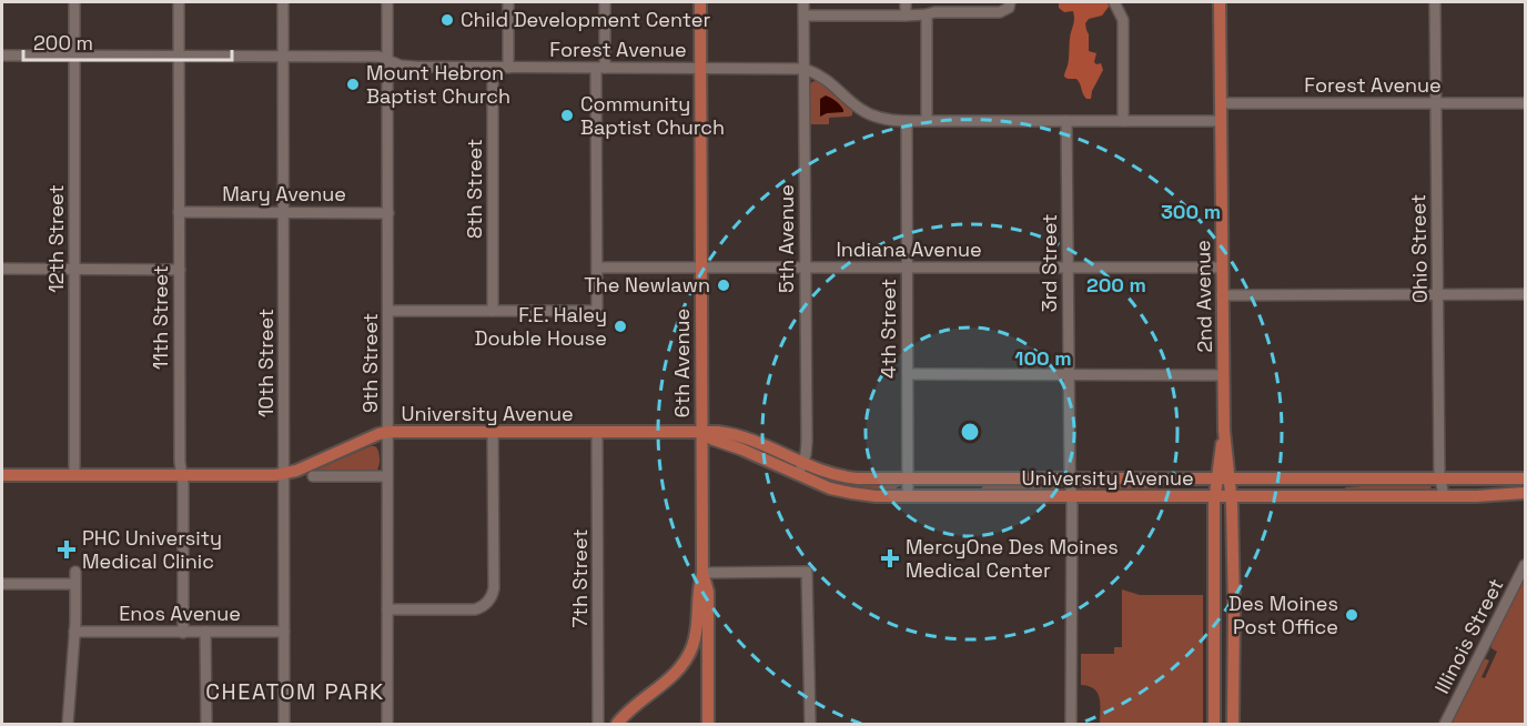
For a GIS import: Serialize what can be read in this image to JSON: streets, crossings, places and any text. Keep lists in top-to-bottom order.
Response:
{
  "streets": {
    "main road": ["2nd Avenue", "6th Avenue", "University Avenue"],
    "street": [
      "Forest Avenue",
      "8th Street",
      "Mary Avenue",
      "12th Street",
      "5th Avenue",
      "Ohio Street",
      "Indiana Avenue",
      "3rd Street",
      "11th Street",
      "4th Street",
      "10th Street",
      "9th Street",
      "7th Street",
      "Enos Avenue",
      "Illinois Street"
    ]
  },
  "crossings": [
    ["Forest Avenue", "8th Street"],
    ["Forest Avenue", "12th Street"],
    ["Forest Avenue", "5th Avenue"],
    ["Forest Avenue", "Ohio Street"],
    ["Forest Avenue", "3rd Street"],
    ["Forest Avenue", "2nd Avenue"],
    ["Forest Avenue", "11th Street"],
    ["Forest Avenue", "4th Street"],
    ["Forest Avenue", "10th Street"],
    ["Forest Avenue", "9th Street"],
    ["Forest Avenue", "6th Avenue"],
    ["Mary Avenue", "11th Street"],
    ["Mary Avenue", "10th Street"],
    ["Mary Avenue", "9th Street"],
    ["12th Street", "University Avenue"],
    ["5th Avenue", "Indiana Avenue"],
    ["5th Avenue", "University Avenue"],
    ["Ohio Street", "University Avenue"],
    ["Indiana Avenue", "3rd Street"],
    ["Indiana Avenue", "2nd Avenue"],
    ["Indiana Avenue", "4th Street"],
    ["Indiana Avenue", "6th Avenue"],
    ["3rd Street", "University Avenue"],
    ["2nd Avenue", "University Avenue"],
    ["11th Street", "University Avenue"],
    ["11th Street", "Enos Avenue"],
    ["4th Street", "University Avenue"],
    ["10th Street", "University Avenue"],
    ["10th Street", "Enos Avenue"],
    ["9th Street", "University Avenue"],
    ["6th Avenue", "University Avenue"],
    ["University Avenue", "7th Street"]
  ],
  "districts": ["CHEATOM PARK"],
  "places": {
    "other": [
      "Child Development Center",
      "Mount Hebron Baptist Church",
      "Community Baptist Church",
      "The Newlawn",
      "F.E. Haley Double House",
      "Des Moines Post Office"
    ],
    "health": ["PHC University Medical Clinic", "MercyOne Des Moines Medical Center"]
  },
  "scale_bar": "200 m",
  "rings": ["300 m", "200 m", "100 m"]
}
